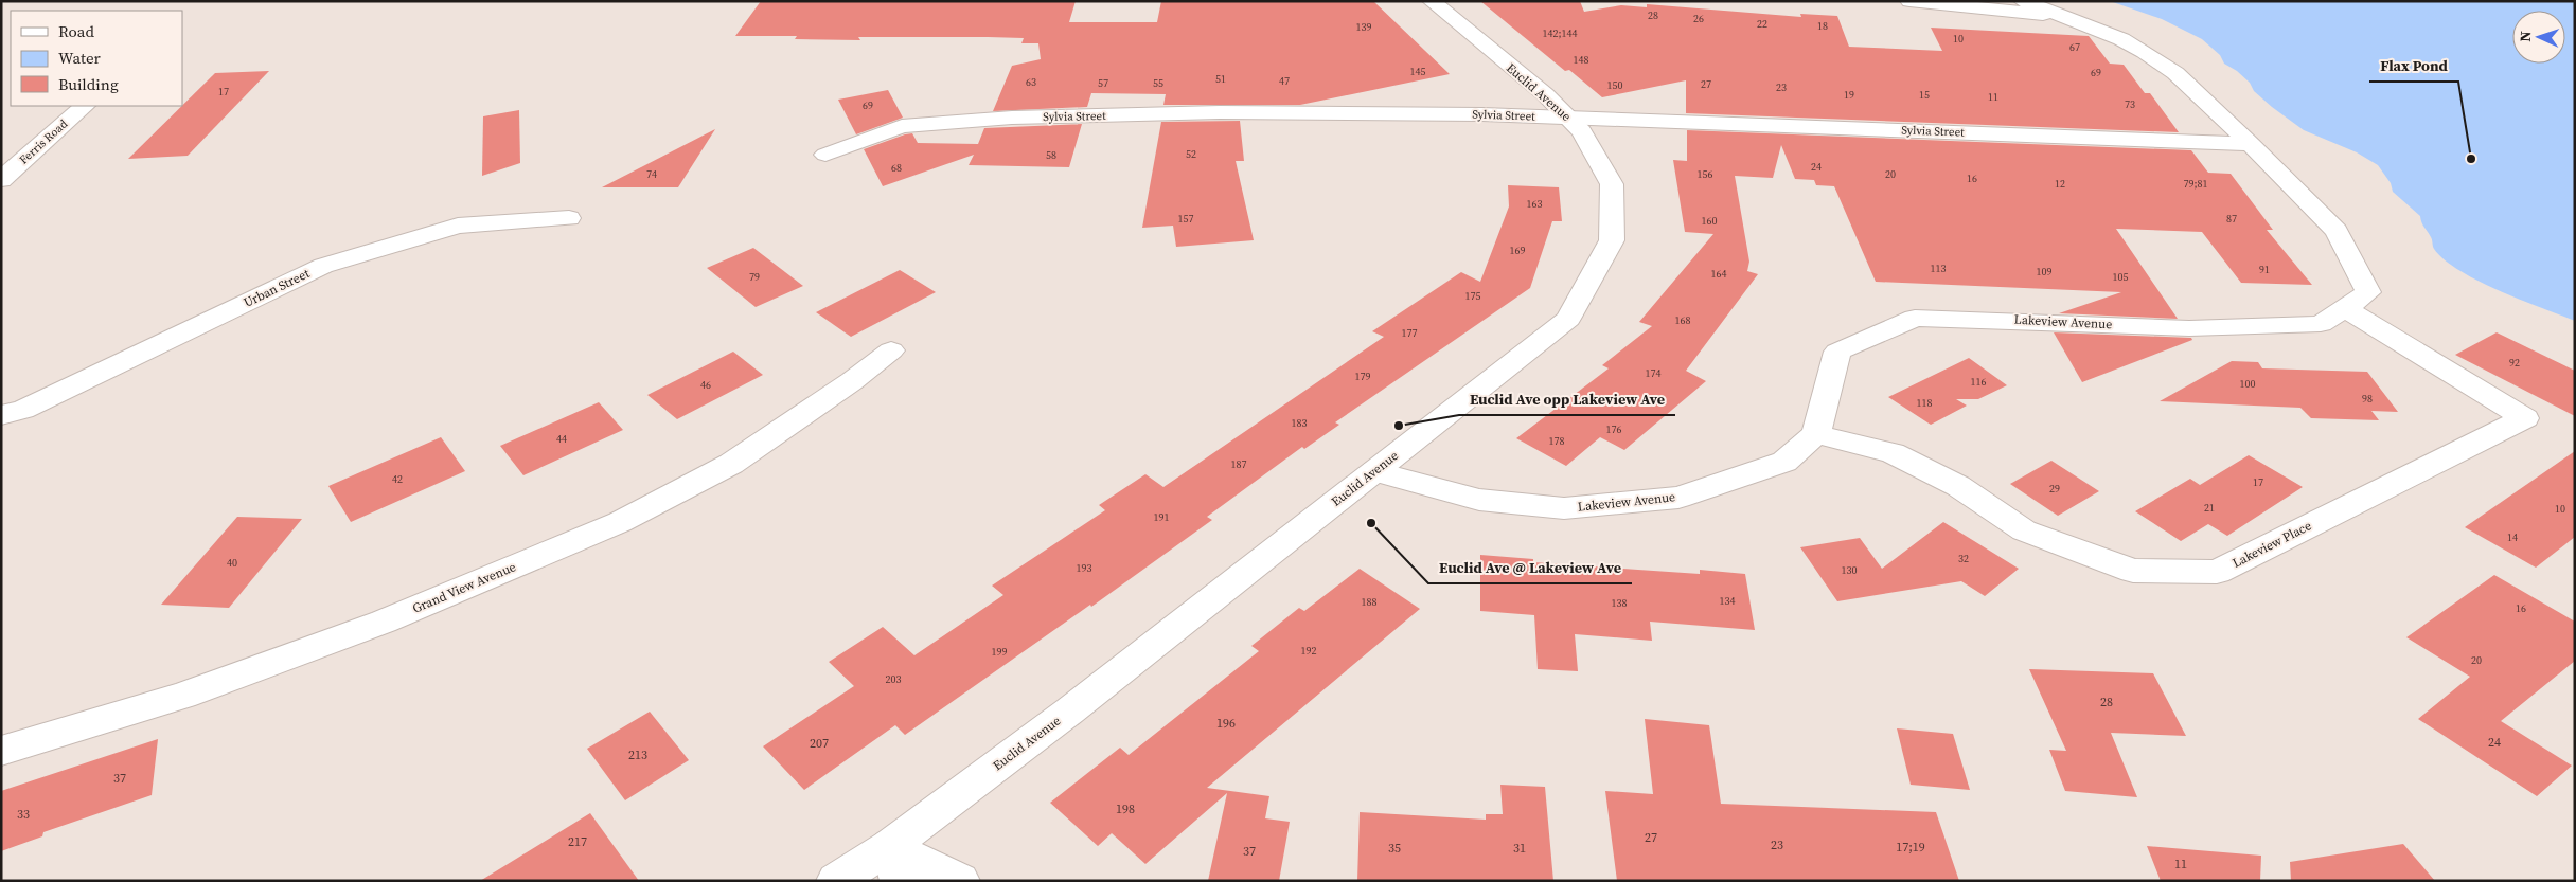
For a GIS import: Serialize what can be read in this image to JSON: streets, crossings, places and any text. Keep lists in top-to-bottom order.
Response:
{
  "streets": {
    "street": [
      "Euclid Avenue",
      "Sylvia Street",
      "Ferris Road",
      "Urban Street",
      "Lakeview Avenue",
      "Lakeview Place",
      "Grand View Avenue"
    ]
  },
  "crossings": [
    ["Euclid Avenue", "Sylvia Street"],
    ["Euclid Avenue", "Lakeview Avenue"],
    ["Sylvia Street", "Lakeview Avenue"],
    ["Lakeview Avenue", "Lakeview Place"]
  ],
  "places": ["Flax Pond", "Euclid Ave opp Lakeview Ave", "Euclid Ave @ Lakeview Ave"],
  "house_numbers": [
    "28",
    "26",
    "22",
    "18",
    "139",
    "142;144",
    "10",
    "67",
    "148",
    "145",
    "69",
    "51",
    "47",
    "63",
    "57",
    "55",
    "27",
    "150",
    "23",
    "17",
    "19",
    "15",
    "11",
    "73",
    "69",
    "52",
    "58",
    "24",
    "68",
    "74",
    "156",
    "20",
    "16",
    "12",
    "79;81",
    "163",
    "157",
    "87",
    "160",
    "169",
    "113",
    "91",
    "109",
    "164",
    "79",
    "105",
    "175",
    "168",
    "177",
    "92",
    "174",
    "179",
    "116",
    "100",
    "46",
    "98",
    "118",
    "183",
    "176",
    "44",
    "178",
    "187",
    "42",
    "17",
    "29",
    "21",
    "10",
    "191",
    "14",
    "32",
    "40",
    "193",
    "130",
    "134",
    "188",
    "138",
    "16",
    "192",
    "199",
    "20",
    "203",
    "28",
    "196",
    "24",
    "207",
    "213",
    "37",
    "198",
    "33",
    "27",
    "217",
    "23",
    "17;19",
    "35",
    "31",
    "37",
    "11"
  ],
  "legend": ["Road", "Water", "Building"],
  "north": "left"
}
